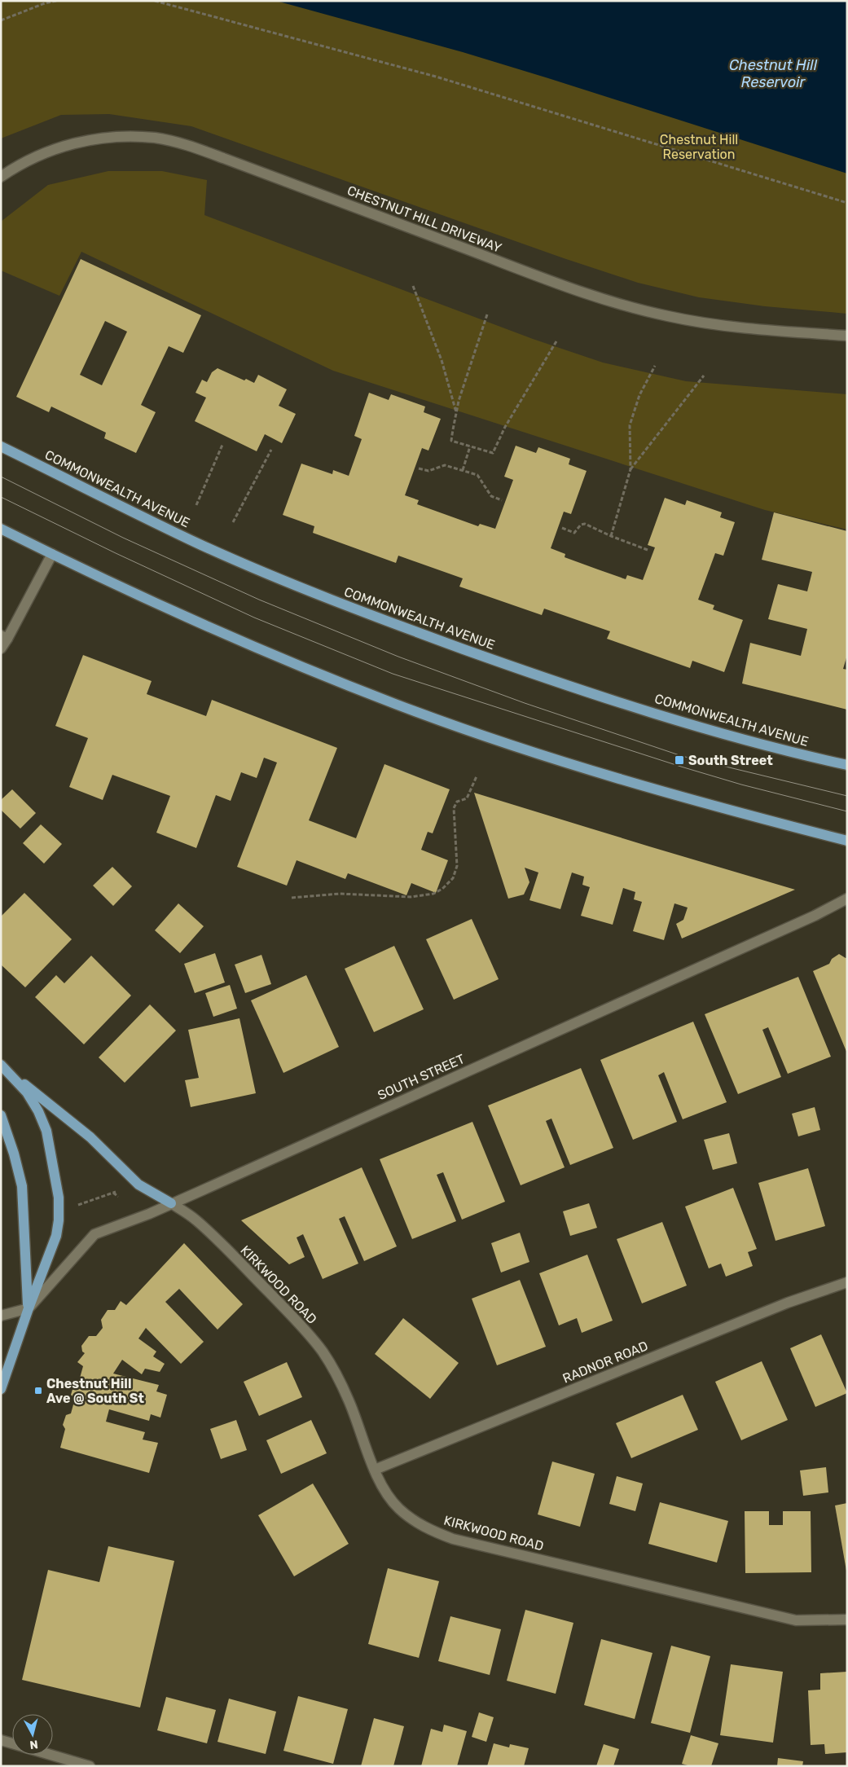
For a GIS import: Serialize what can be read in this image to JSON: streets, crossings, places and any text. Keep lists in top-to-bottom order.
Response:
{
  "streets": {
    "main road": ["COMMONWEALTH AVENUE"],
    "street": [
      "CHESTNUT HILL DRIVEWAY",
      "SOUTH STREET",
      "KIRKWOOD ROAD",
      "RADNOR ROAD"
    ]
  },
  "crossings": [
    ["SOUTH STREET", "KIRKWOOD ROAD"],
    ["KIRKWOOD ROAD", "RADNOR ROAD"]
  ],
  "water": ["Chestnut Hill Reservoir"],
  "parks": ["Chestnut Hill Reservation"],
  "places": {
    "transit": ["South Street", "Chestnut Hill Ave @ South St"]
  },
  "north": "bottom"
}
